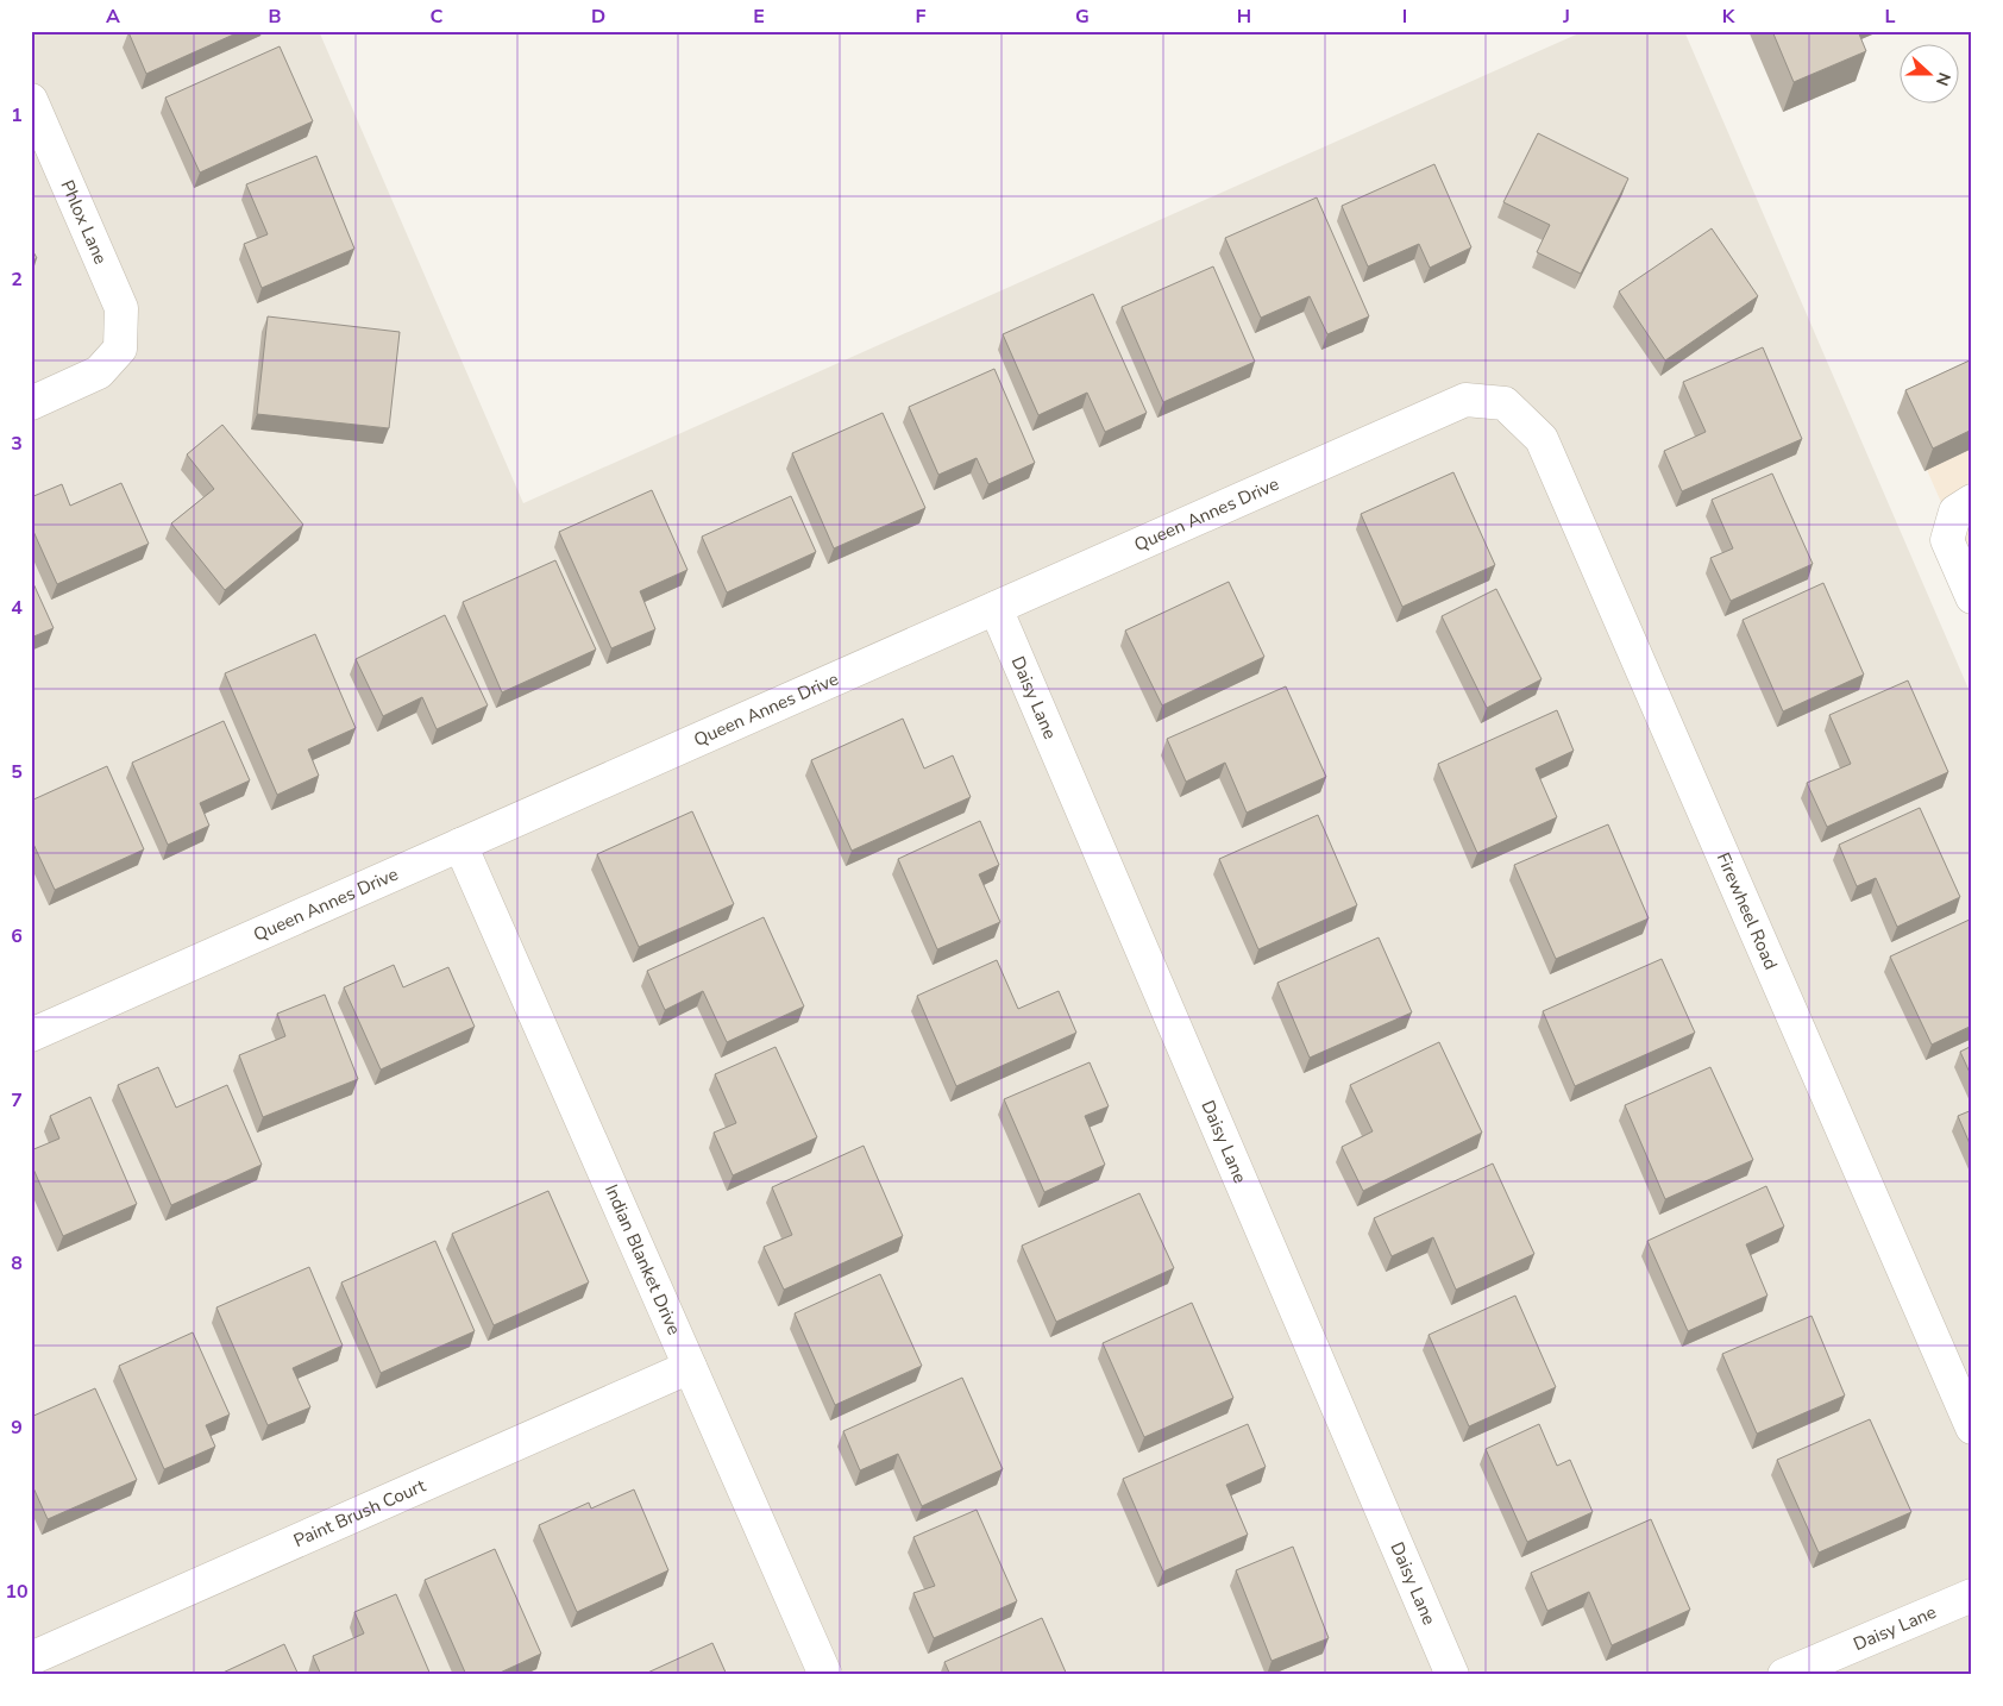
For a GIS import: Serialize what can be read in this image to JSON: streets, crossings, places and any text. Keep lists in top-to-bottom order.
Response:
{
  "streets": {
    "street": [
      "Phlox Lane",
      "Queen Annes Drive",
      "Daisy Lane",
      "Firewheel Road",
      "Indian Blanket Drive",
      "Paint Brush Court"
    ]
  },
  "crossings": [
    ["Queen Annes Drive", "Daisy Lane"],
    ["Queen Annes Drive", "Firewheel Road"],
    ["Queen Annes Drive", "Indian Blanket Drive"],
    ["Indian Blanket Drive", "Paint Brush Court"]
  ],
  "north": "right",
  "grid": {
    "columns": [
      "A",
      "B",
      "C",
      "D",
      "E",
      "F",
      "G",
      "H",
      "I",
      "J",
      "K",
      "L"
    ],
    "rows": [
      "1",
      "2",
      "3",
      "4",
      "5",
      "6",
      "7",
      "8",
      "9",
      "10"
    ]
  }
}
